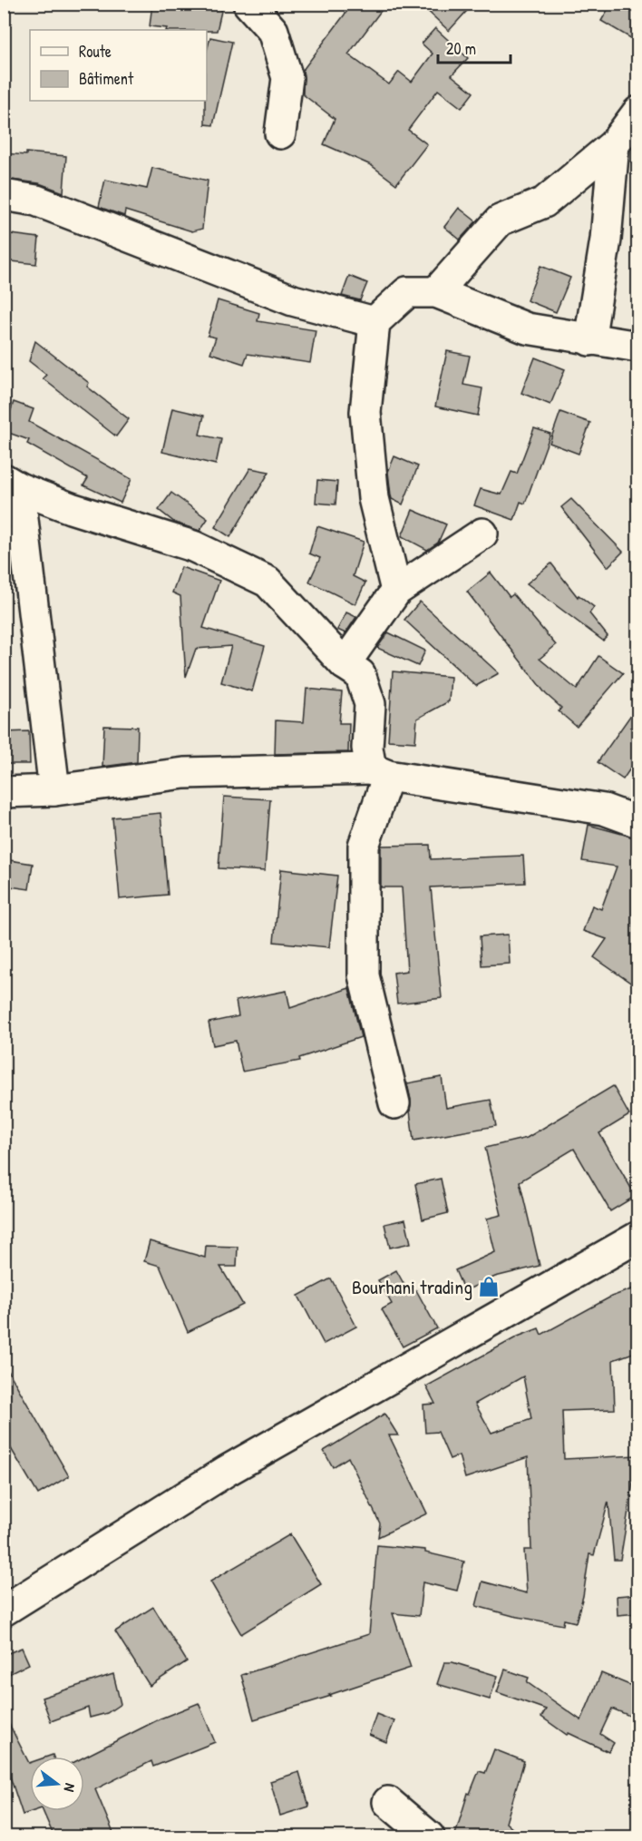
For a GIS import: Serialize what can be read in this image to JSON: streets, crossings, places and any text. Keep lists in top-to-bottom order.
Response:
{
  "places": {
    "shop": ["Bourhani trading"]
  },
  "legend": ["Route", "Bâtiment"],
  "scale_bar": "20 m",
  "north": "right"
}
